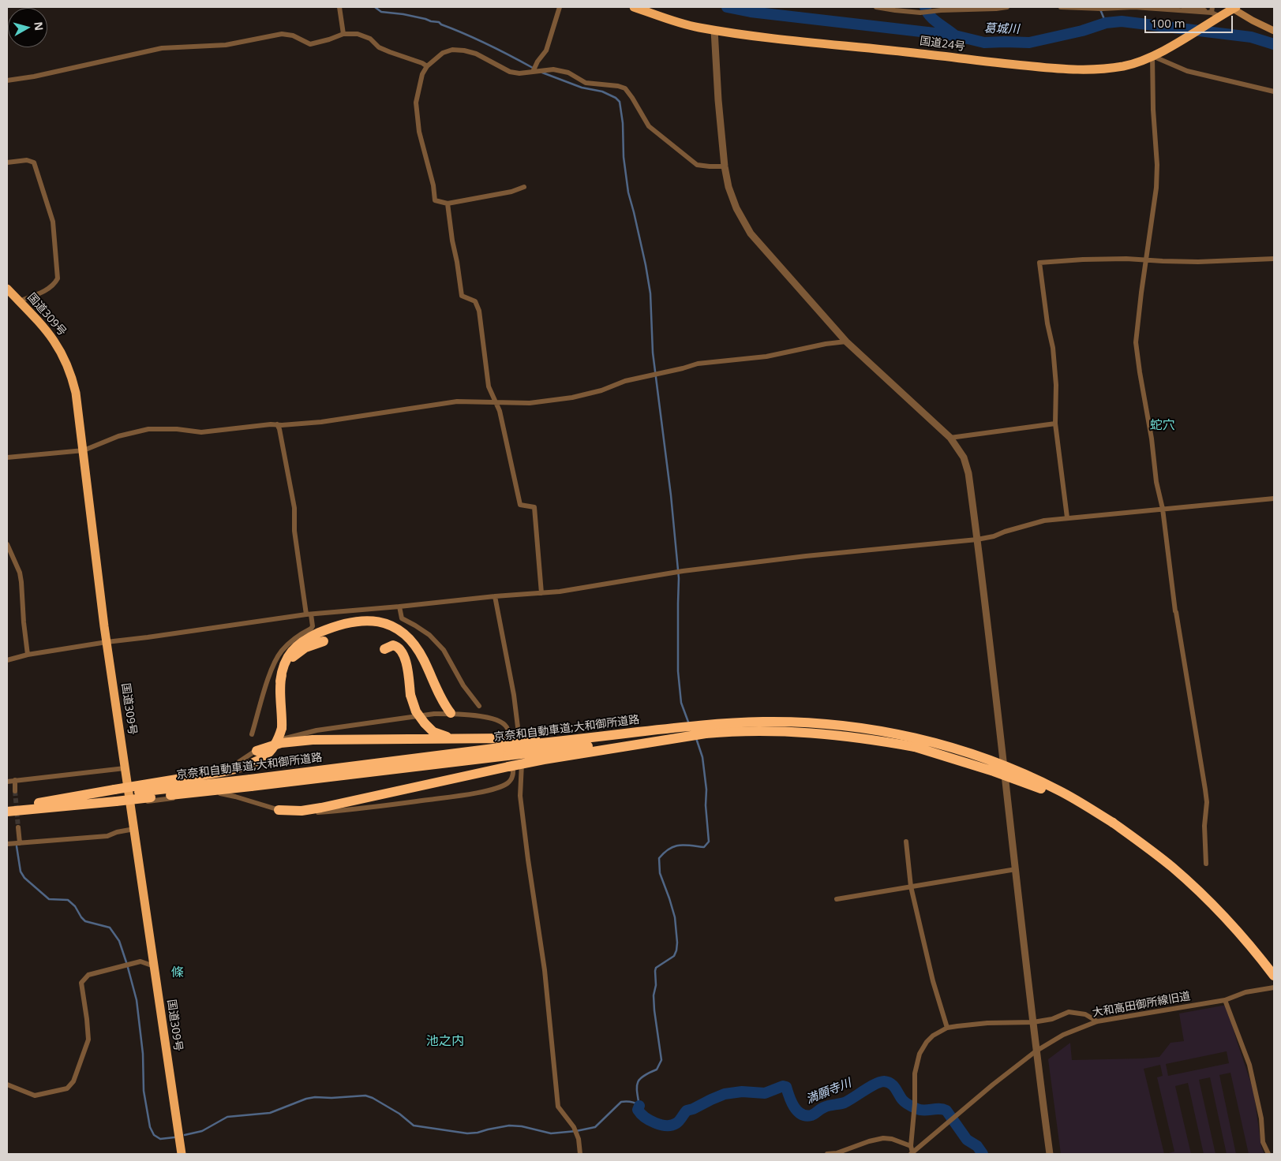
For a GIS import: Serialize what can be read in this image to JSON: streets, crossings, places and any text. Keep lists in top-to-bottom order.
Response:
{
  "streets": {
    "highway": ["国道24号", "国道309号", "京奈和自動車道;大和御所道路"],
    "street": ["大和高田御所線旧道"]
  },
  "districts": ["蛇穴", "條", "池之内"],
  "water": ["葛城川", "満願寺川"],
  "scale_bar": "100 m",
  "north": "right"
}
